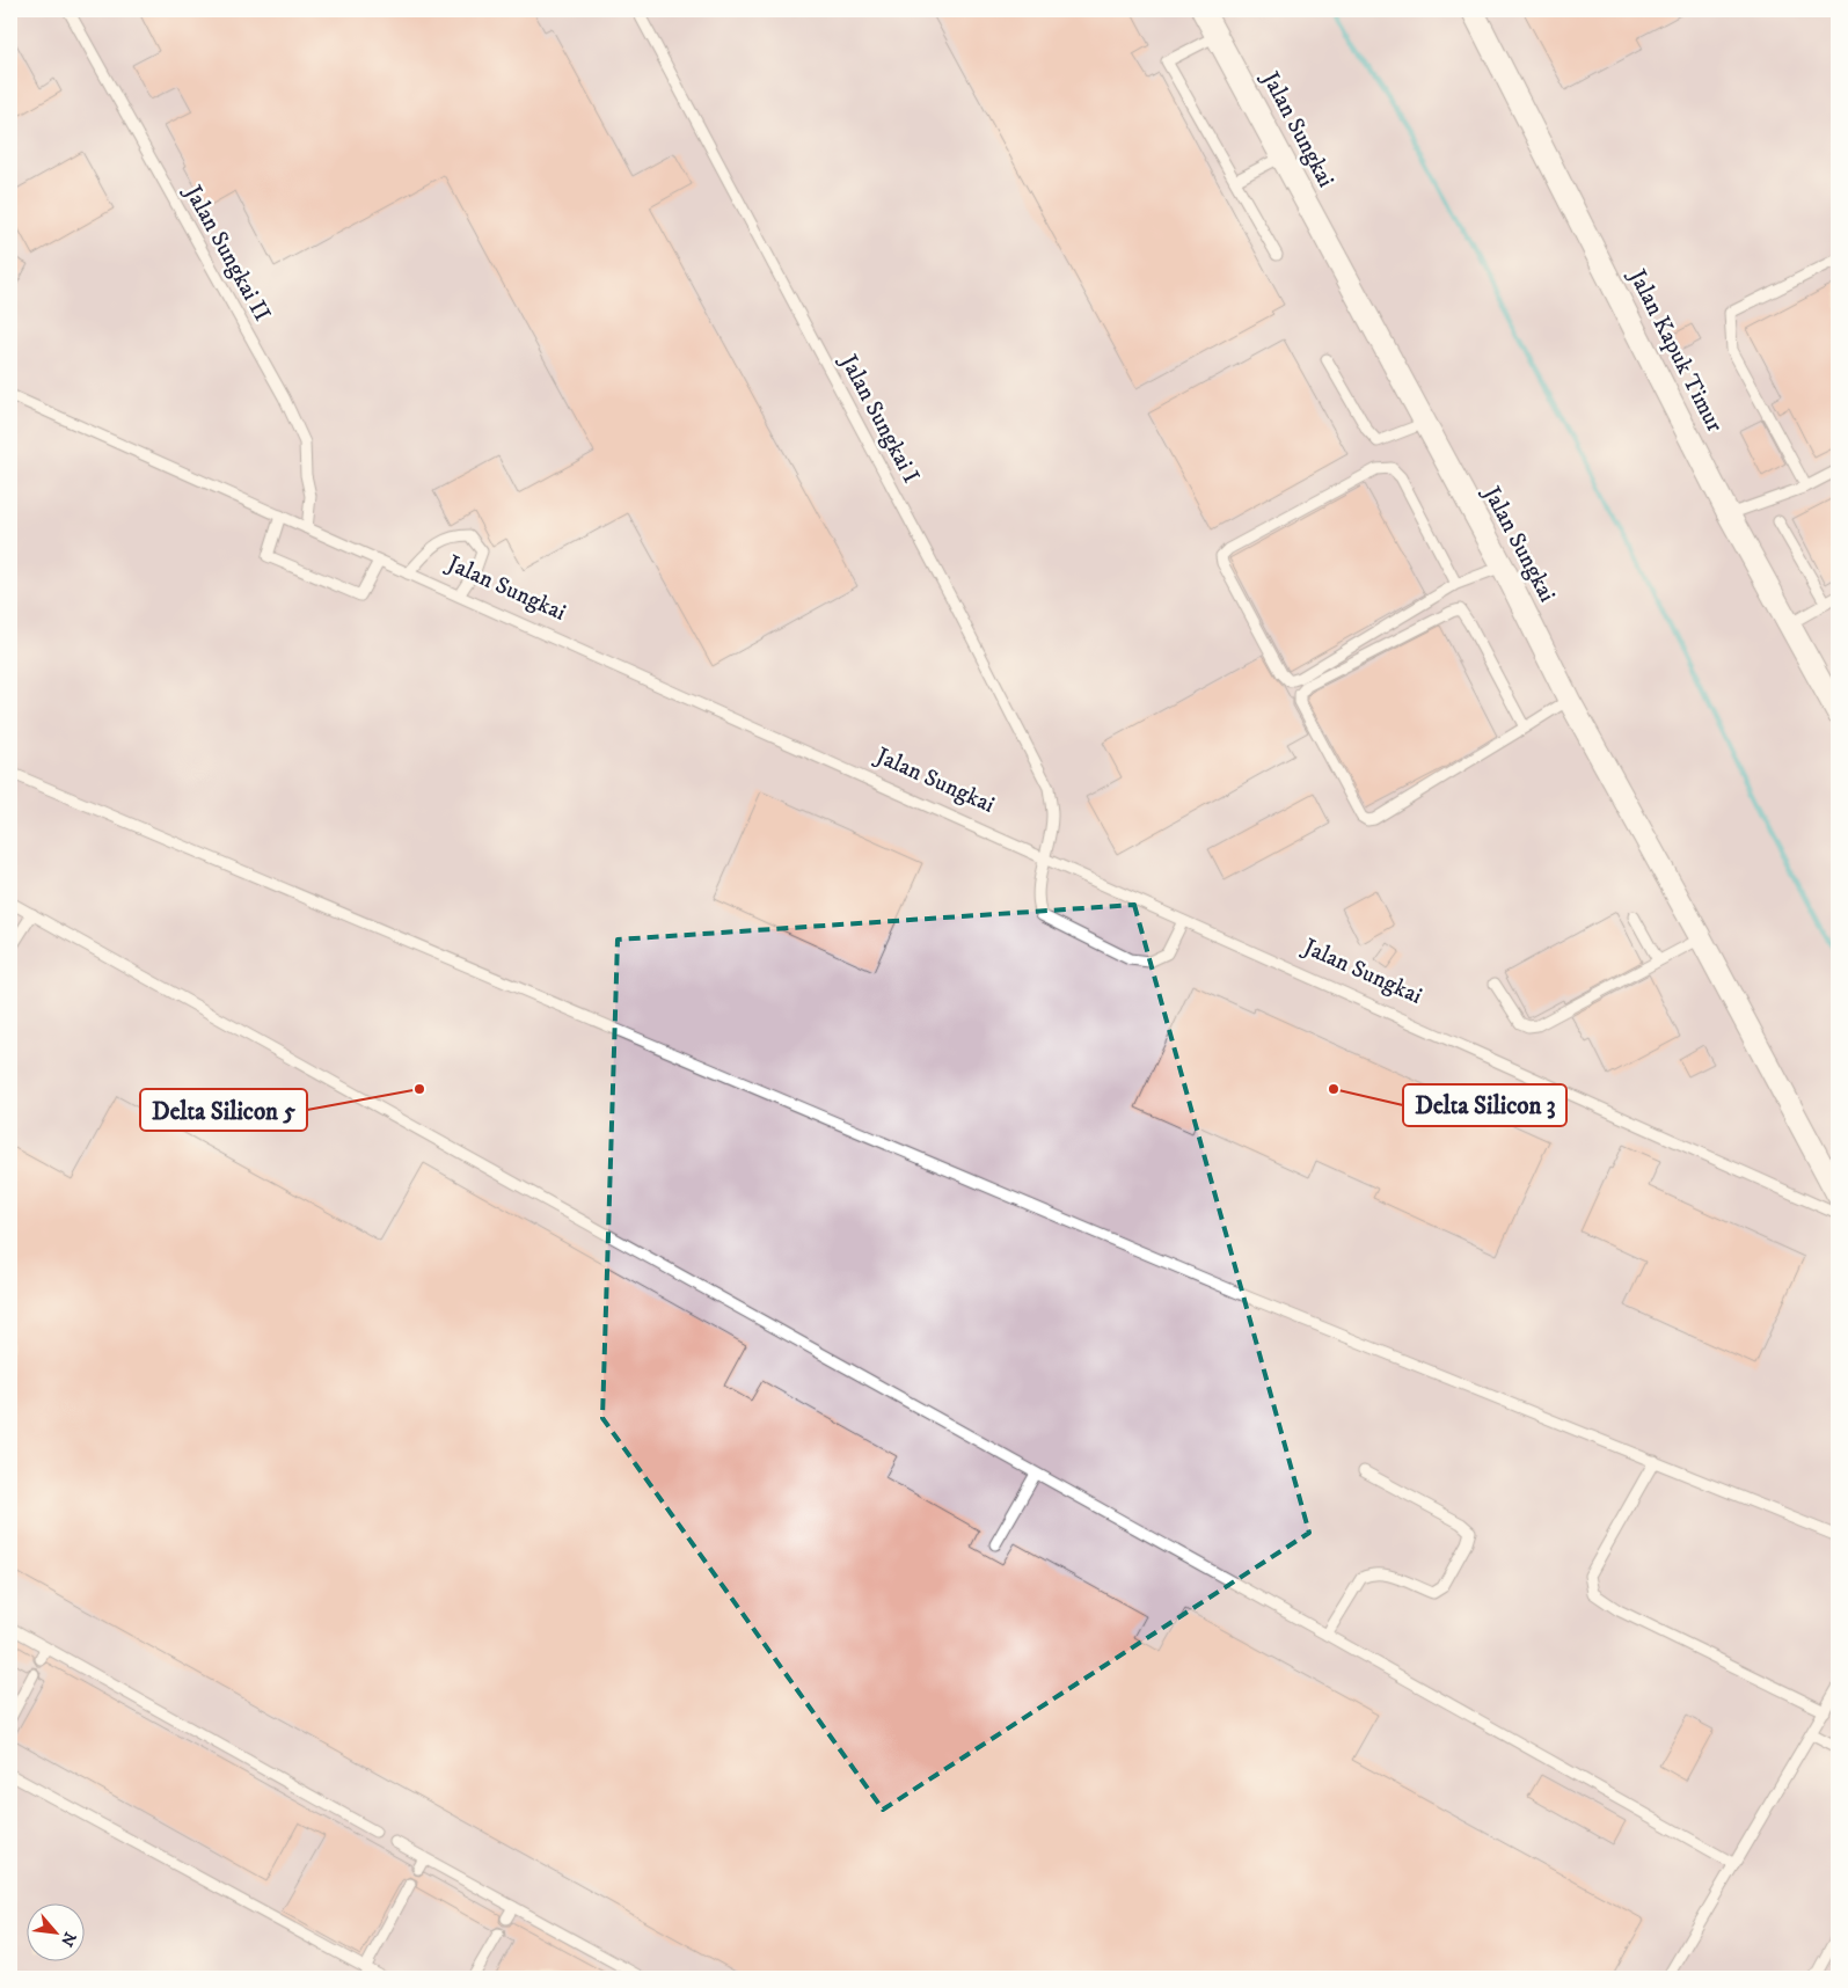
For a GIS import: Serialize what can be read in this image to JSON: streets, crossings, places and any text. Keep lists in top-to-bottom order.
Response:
{
  "streets": {
    "street": ["Jalan Sungkai", "Jalan Kapuk Timur"],
    "lane": ["Jalan Sungkai II", "Jalan Sungkai I"]
  },
  "crossings": [
    ["Jalan Sungkai", "Jalan Sungkai II"],
    ["Jalan Sungkai", "Jalan Sungkai I"]
  ],
  "places": ["Delta Silicon 5", "Delta Silicon 3"],
  "north": "bottom right"
}
